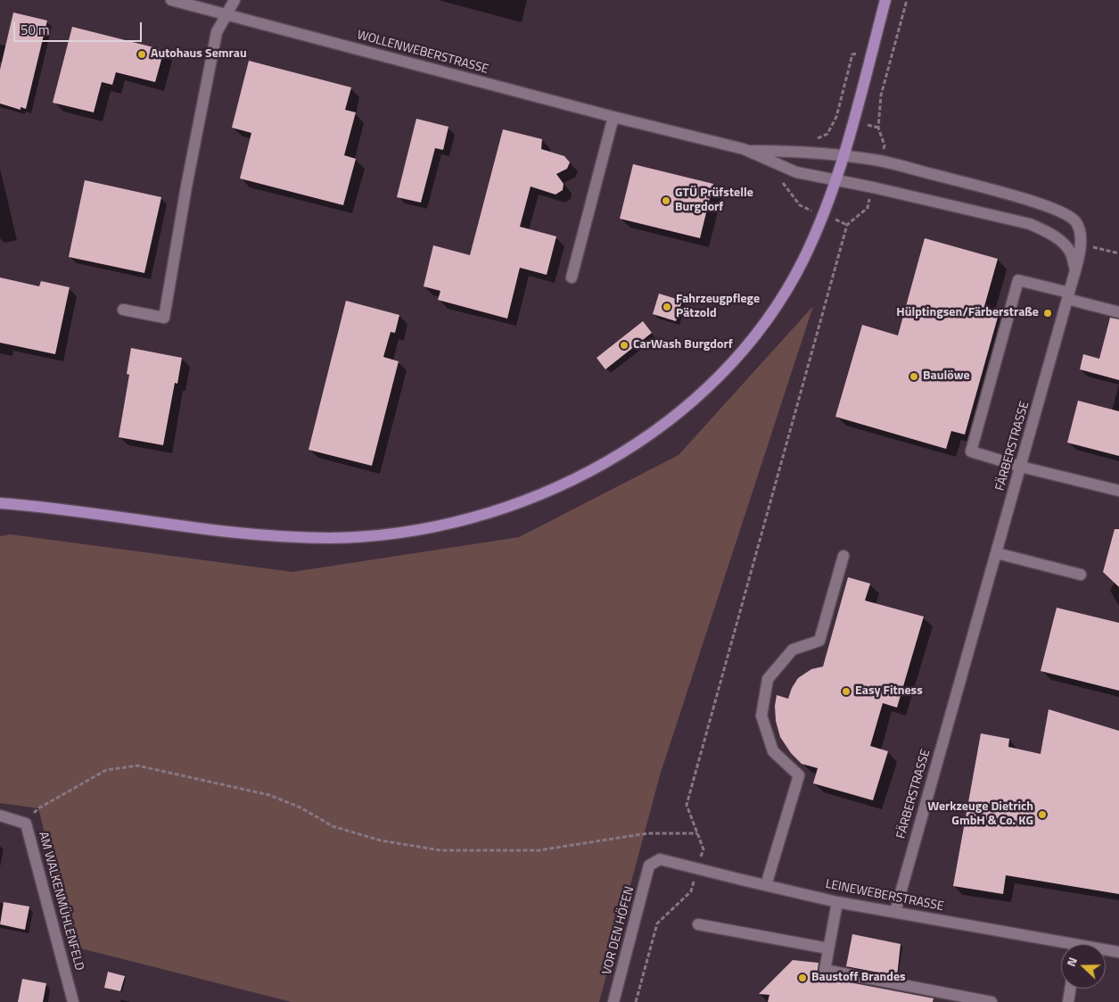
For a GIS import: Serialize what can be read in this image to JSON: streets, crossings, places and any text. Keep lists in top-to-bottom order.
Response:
{
  "streets": {
    "street": [
      "WOLLENWEBERSTRASSE",
      "FÄRBERSTRASSE",
      "LEINEWEBERSTRASSE",
      "AM WALKENMÜHLENFELD",
      "VOR DEN HÖFEN"
    ]
  },
  "crossings": [
    ["WOLLENWEBERSTRASSE", "FÄRBERSTRASSE"],
    ["FÄRBERSTRASSE", "LEINEWEBERSTRASSE"],
    ["LEINEWEBERSTRASSE", "VOR DEN HÖFEN"]
  ],
  "places": [
    "Autohaus Semrau",
    "GTÜ Prüfstelle Burgdorf",
    "Fahrzeugpflege Pätzold",
    "Hülptingsen/Färberstraße",
    "CarWash Burgdorf",
    "Baulöwe",
    "Easy Fitness",
    "Werkzeuge Dietrich GmbH & Co. KG",
    "Baustoff Brandes"
  ],
  "scale_bar": "50 m",
  "north": "left"
}
